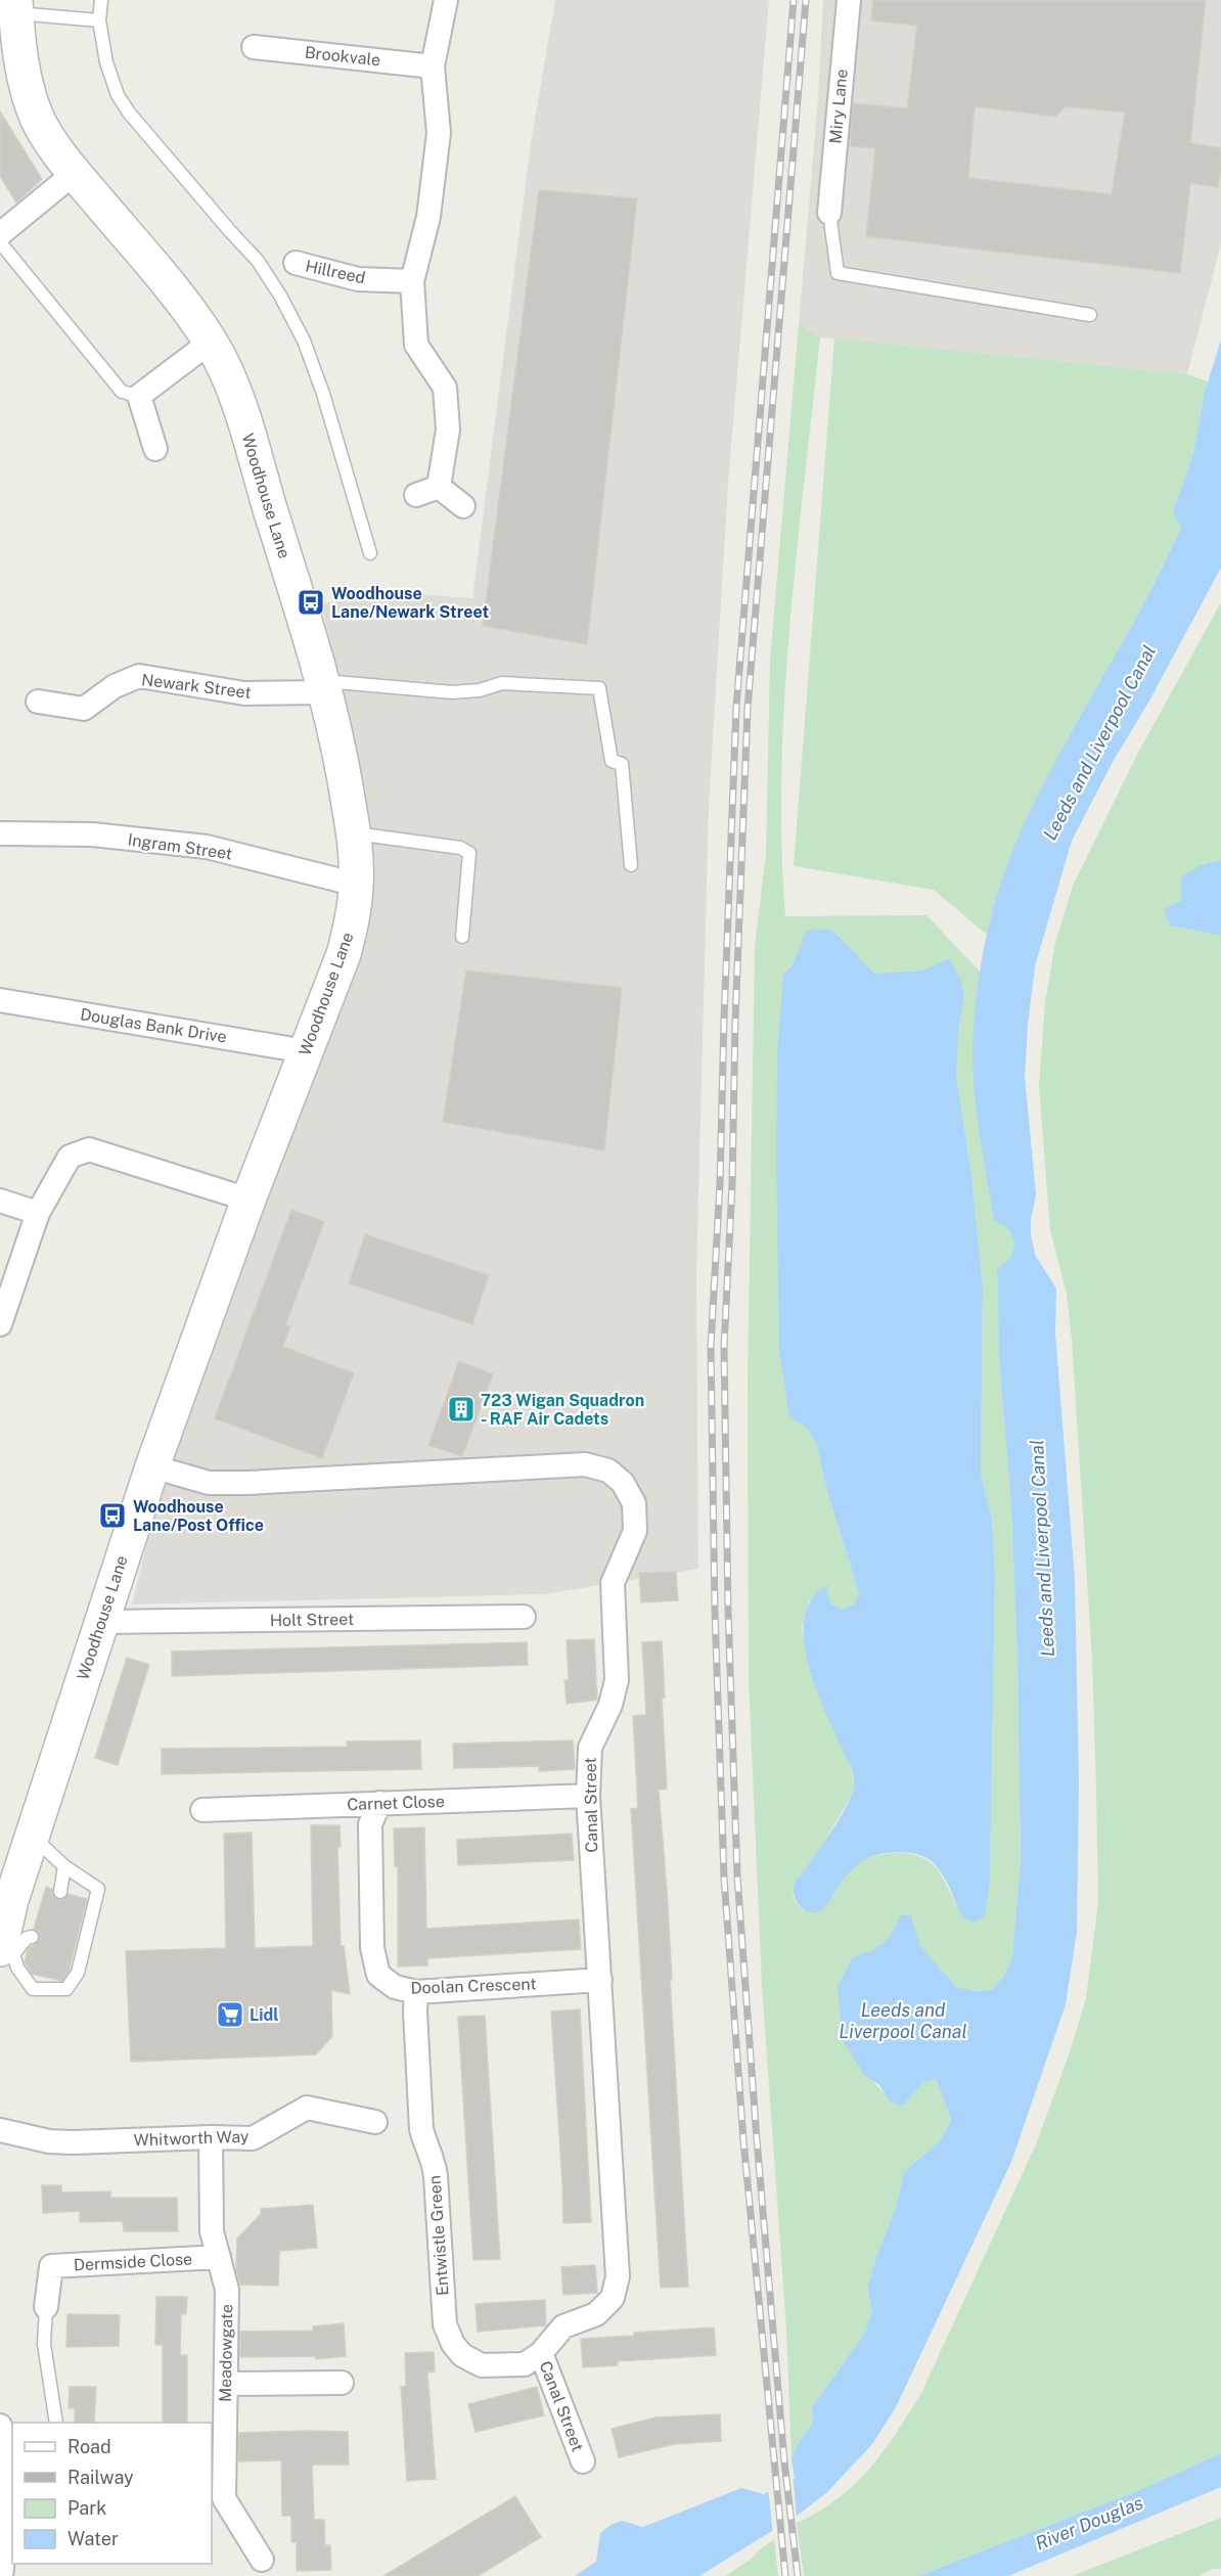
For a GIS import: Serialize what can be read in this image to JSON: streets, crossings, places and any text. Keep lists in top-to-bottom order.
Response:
{
  "streets": {
    "main road": ["Woodhouse Lane"],
    "street": [
      "Brookvale",
      "Miry Lane",
      "Hillreed",
      "Newark Street",
      "Ingram Street",
      "Douglas Bank Drive",
      "Holt Street",
      "Carnet Close",
      "Canal Street",
      "Doolan Crescent",
      "Whitworth Way",
      "Entwistle Green",
      "Dermside Close",
      "Meadowgate"
    ]
  },
  "crossings": [
    ["Woodhouse Lane", "Newark Street"],
    ["Woodhouse Lane", "Ingram Street"],
    ["Woodhouse Lane", "Douglas Bank Drive"],
    ["Woodhouse Lane", "Holt Street"],
    ["Woodhouse Lane", "Canal Street"],
    ["Carnet Close", "Canal Street"],
    ["Carnet Close", "Doolan Crescent"],
    ["Canal Street", "Doolan Crescent"],
    ["Canal Street", "Entwistle Green"],
    ["Doolan Crescent", "Entwistle Green"],
    ["Whitworth Way", "Meadowgate"],
    ["Dermside Close", "Meadowgate"]
  ],
  "water": ["Leeds and Liverpool Canal", "River Douglas"],
  "places": {
    "bus stop": ["Woodhouse Lane/Newark Street", "Woodhouse Lane/Post Office"],
    "building": ["723 Wigan Squadron - RAF Air Cadets"],
    "supermarket": ["Lidl"]
  },
  "legend": [
    "Road",
    "Railway",
    "Park",
    "Water"
  ]
}
